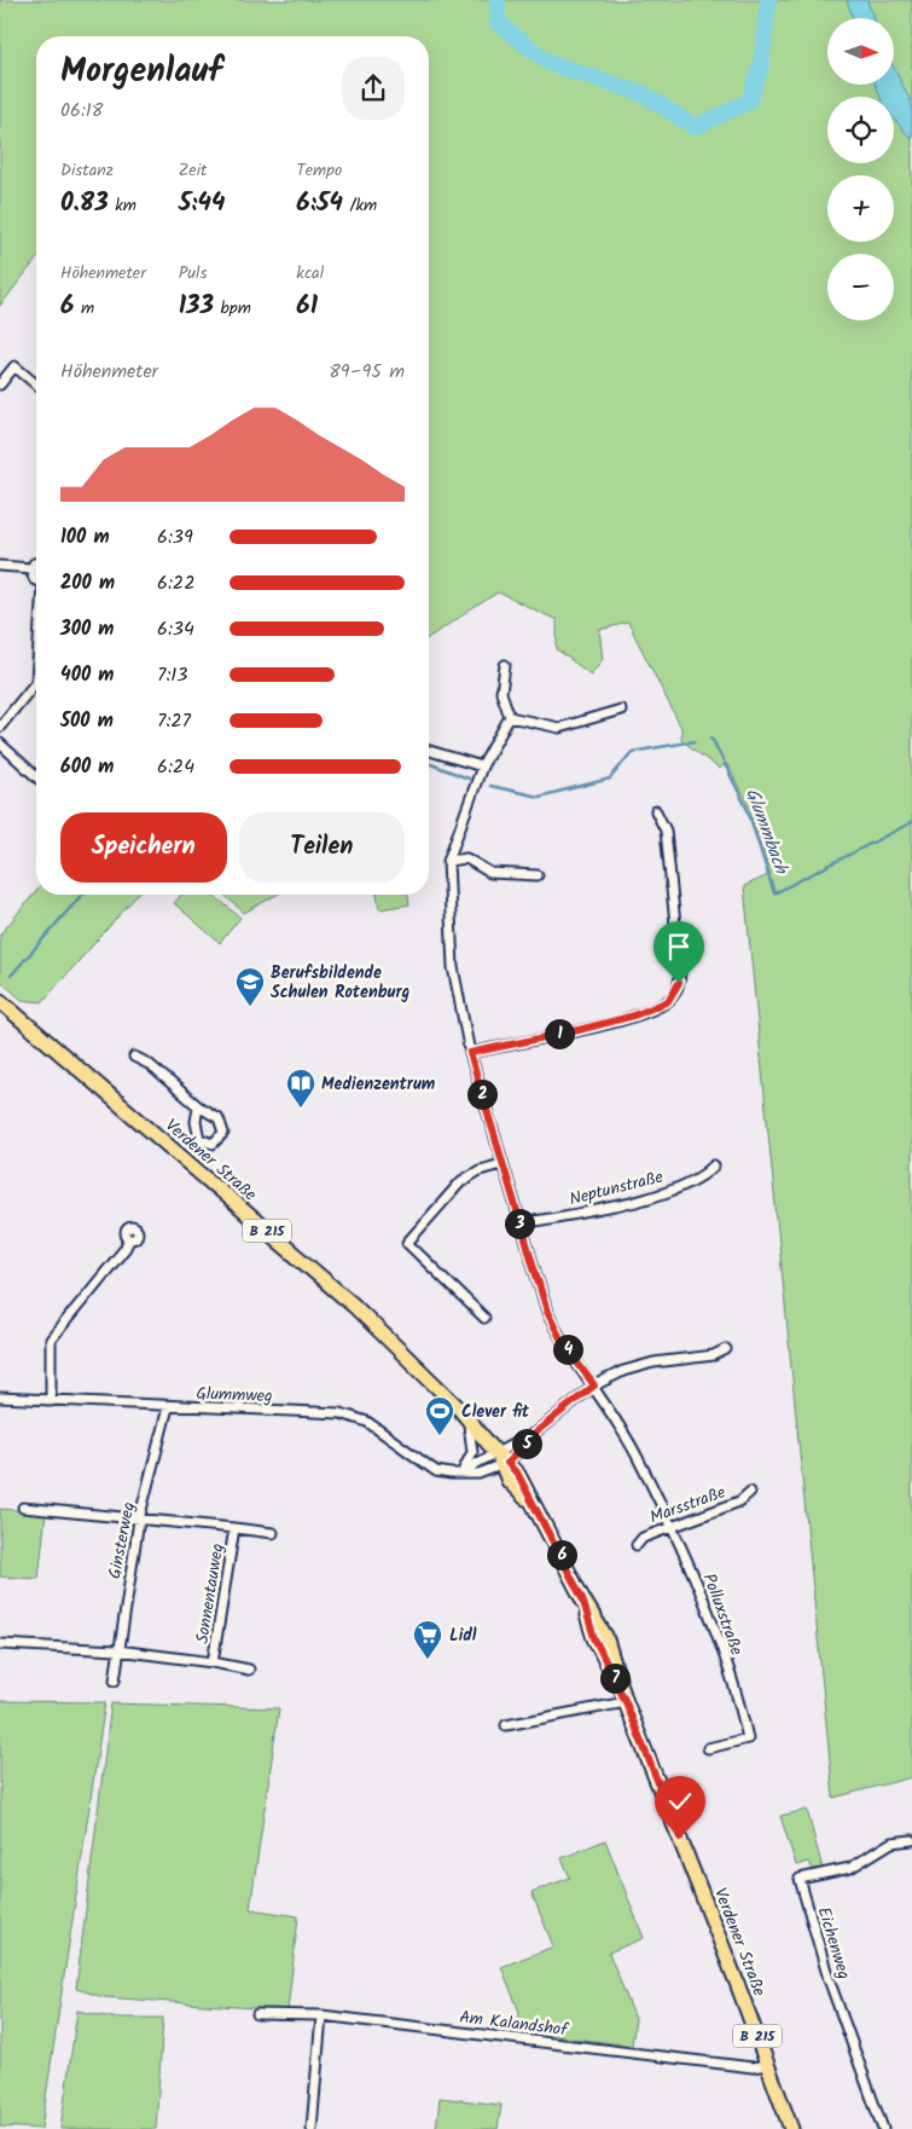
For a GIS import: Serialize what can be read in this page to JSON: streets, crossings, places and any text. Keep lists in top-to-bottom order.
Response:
{
  "streets": {
    "main road": ["Verdener Straße", "B 215"],
    "street": [
      "Neptunstraße",
      "Glummweg",
      "Marsstraße",
      "Ginsterweg",
      "Sonnentauweg",
      "Polluxstraße",
      "Eichenweg",
      "Am Kalandshof"
    ]
  },
  "crossings": [
    ["Verdener Straße", "Glummweg"],
    ["Verdener Straße", "Am Kalandshof"],
    ["Neptunstraße", "Polluxstraße"],
    ["Glummweg", "Ginsterweg"],
    ["Marsstraße", "Polluxstraße"],
    ["Ginsterweg", "Sonnentauweg"]
  ],
  "water": ["Glummbach"],
  "places": {
    "school or university": ["Berufsbildende Schulen Rotenburg"],
    "library": ["Medienzentrum"],
    "sports": ["Clever fit"],
    "supermarket": ["Lidl"]
  },
  "north": "right",
  "page": {
    "map_buttons": ["+", "−"],
    "heading": ["Morgenlauf", "06:18"],
    "stats": [
      ["Distanz", "0.83 km"],
      ["Zeit", "5:44"],
      ["Tempo", "6:54 /km"],
      ["Höhenmeter", "6 m"],
      ["Puls", "133 bpm"],
      ["kcal", "61"]
    ],
    "chart": ["Höhenmeter", "89–95 m"],
    "list": [
      {
        "name": "100 m",
        "note": "6:39"
      },
      {
        "name": "200 m",
        "note": "6:22"
      },
      {
        "name": "300 m",
        "note": "6:34"
      },
      {
        "name": "400 m",
        "note": "7:13"
      },
      {
        "name": "500 m",
        "note": "7:27"
      },
      {
        "name": "600 m",
        "note": "6:24"
      }
    ],
    "buttons": ["Speichern", "Teilen"],
    "pins": [
      "1",
      "2",
      "3",
      "4",
      "5",
      "6",
      "7"
    ]
  }
}
